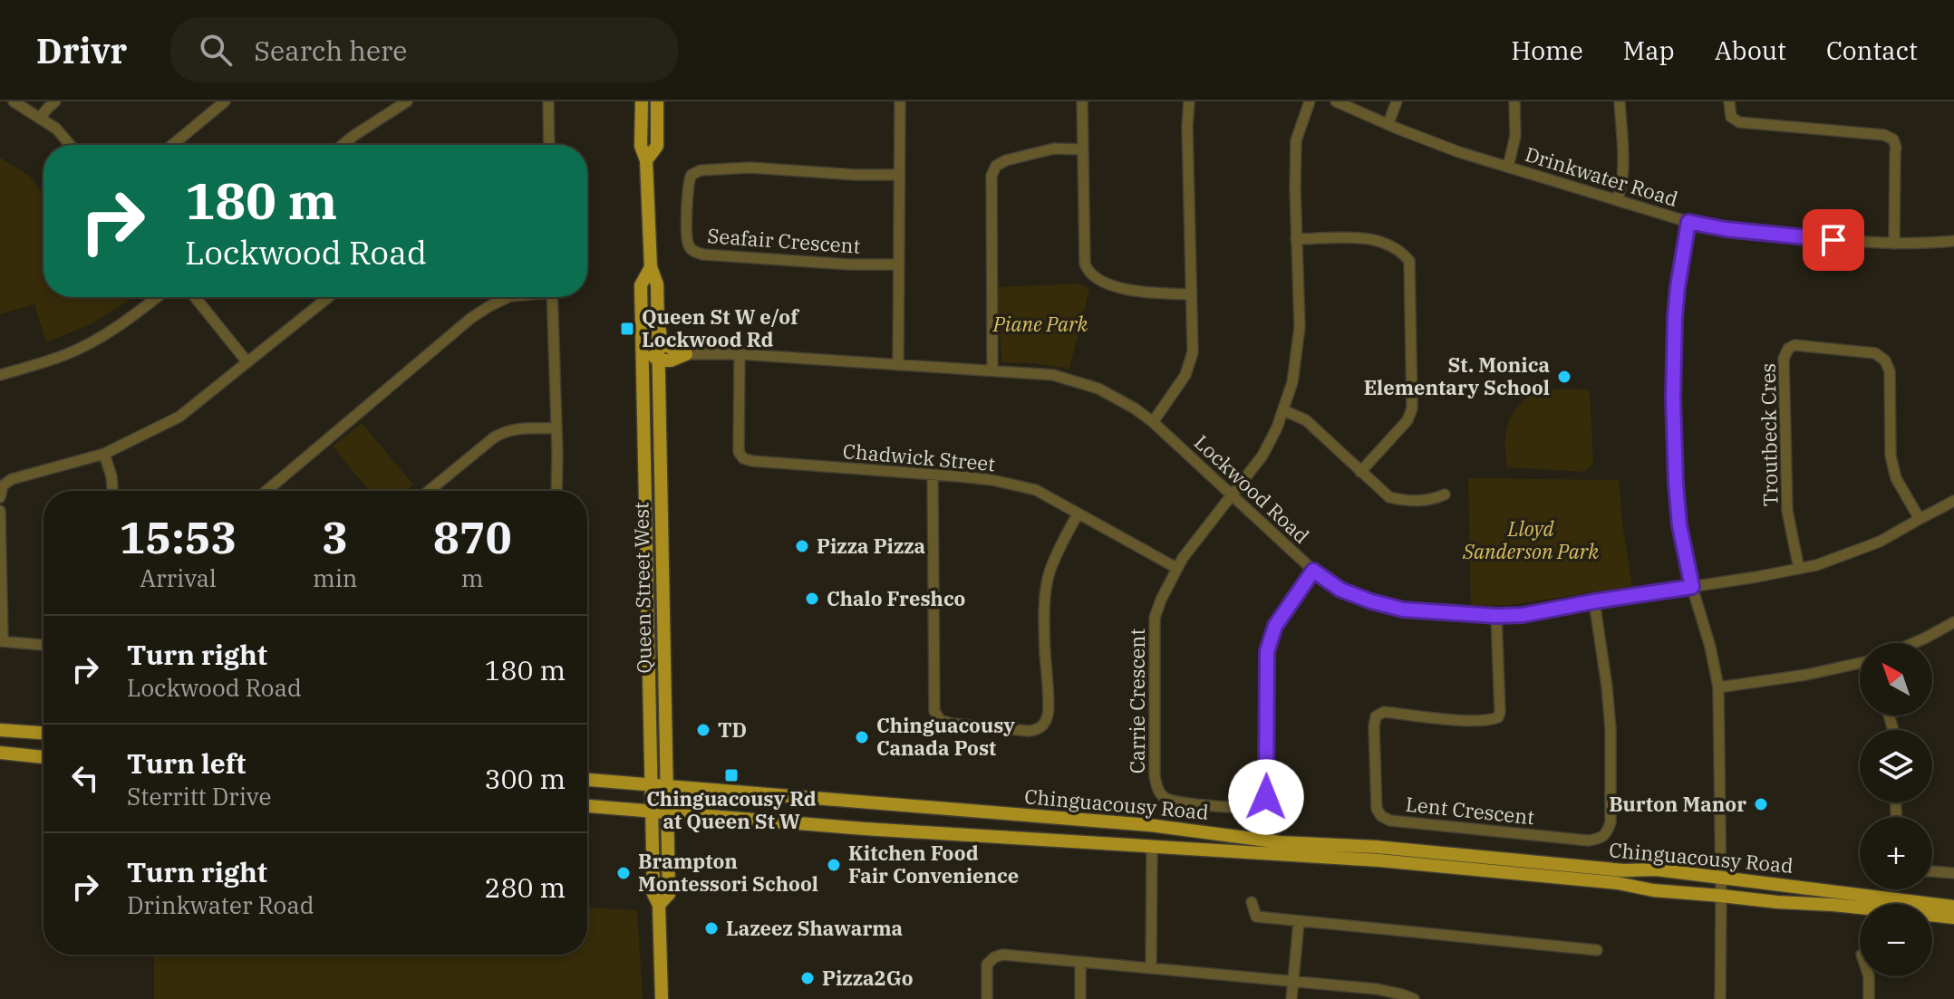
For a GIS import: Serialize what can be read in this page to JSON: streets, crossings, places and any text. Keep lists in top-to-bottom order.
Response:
{
  "streets": {
    "main road": ["Queen Street West", "Chinguacousy Road"],
    "street": [
      "Drinkwater Road",
      "Seafair Crescent",
      "Troutbeck Cres",
      "Chadwick Street",
      "Lockwood Road",
      "Carrie Crescent",
      "Lent Crescent"
    ]
  },
  "crossings": [
    ["Troutbeck Cres", "Lockwood Road"],
    ["Chadwick Street", "Lockwood Road"],
    ["Chadwick Street", "Carrie Crescent"],
    ["Lockwood Road", "Carrie Crescent"],
    ["Lockwood Road", "Lent Crescent"],
    ["Queen Street West", "Chinguacousy Road"]
  ],
  "parks": ["Piane Park", "Lloyd Sanderson Park"],
  "places": {
    "transit": ["Queen St W e/of Lockwood Rd", "Chinguacousy Rd at Queen St W"],
    "other": [
      "St. Monica Elementary School",
      "Pizza Pizza",
      "Chalo Freshco",
      "TD",
      "Chinguacousy Canada Post",
      "Burton Manor",
      "Kitchen Food Fair Convenience",
      "Brampton Montessori School",
      "Lazeez Shawarma",
      "Pizza2Go"
    ]
  },
  "north": "top left",
  "page": {
    "header": "Drivr",
    "search": "Search here",
    "nav": [
      "Home",
      "Map",
      "About",
      "Contact"
    ],
    "turn": ["180 m", "Lockwood Road"],
    "eta": [
      "15:53",
      "Arrival",
      "3",
      "min",
      "870",
      "m"
    ],
    "list": [
      {
        "name": "Turn right",
        "note": "Lockwood Road",
        "value": "180 m"
      },
      {
        "name": "Turn left",
        "note": "Sterritt Drive",
        "value": "300 m"
      },
      {
        "name": "Turn right",
        "note": "Drinkwater Road",
        "value": "280 m"
      }
    ],
    "map_buttons": ["+", "−"]
  }
}
